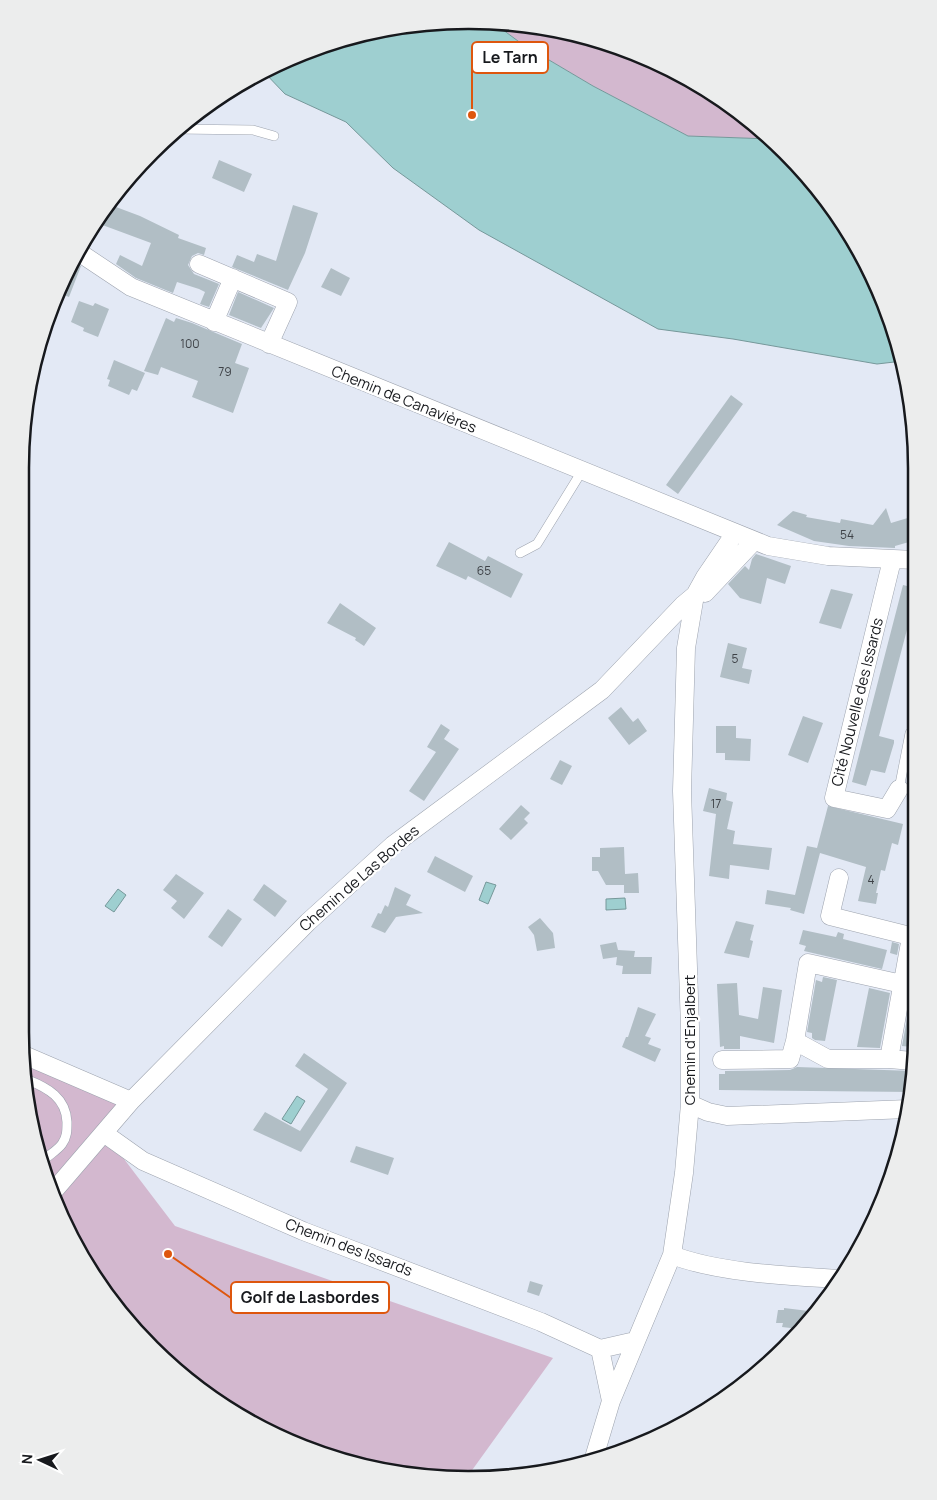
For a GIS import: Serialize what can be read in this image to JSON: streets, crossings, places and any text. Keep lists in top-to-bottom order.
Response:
{
  "streets": {
    "street": [
      "Chemin de Canavières",
      "Cité Nouvelle des Issards",
      "Chemin de Las Bordes",
      "Chemin d'Enjalbert",
      "Chemin des Issards"
    ]
  },
  "crossings": [
    ["Chemin de Canavières", "Cité Nouvelle des Issards"],
    ["Chemin de Canavières", "Chemin d'Enjalbert"],
    ["Chemin de Las Bordes", "Chemin d'Enjalbert"],
    ["Chemin de Las Bordes", "Chemin des Issards"]
  ],
  "places": ["Le Tarn", "Golf de Lasbordes"],
  "house_numbers": [
    "100",
    "79",
    "54",
    "65",
    "5",
    "17",
    "4"
  ],
  "north": "left"
}
